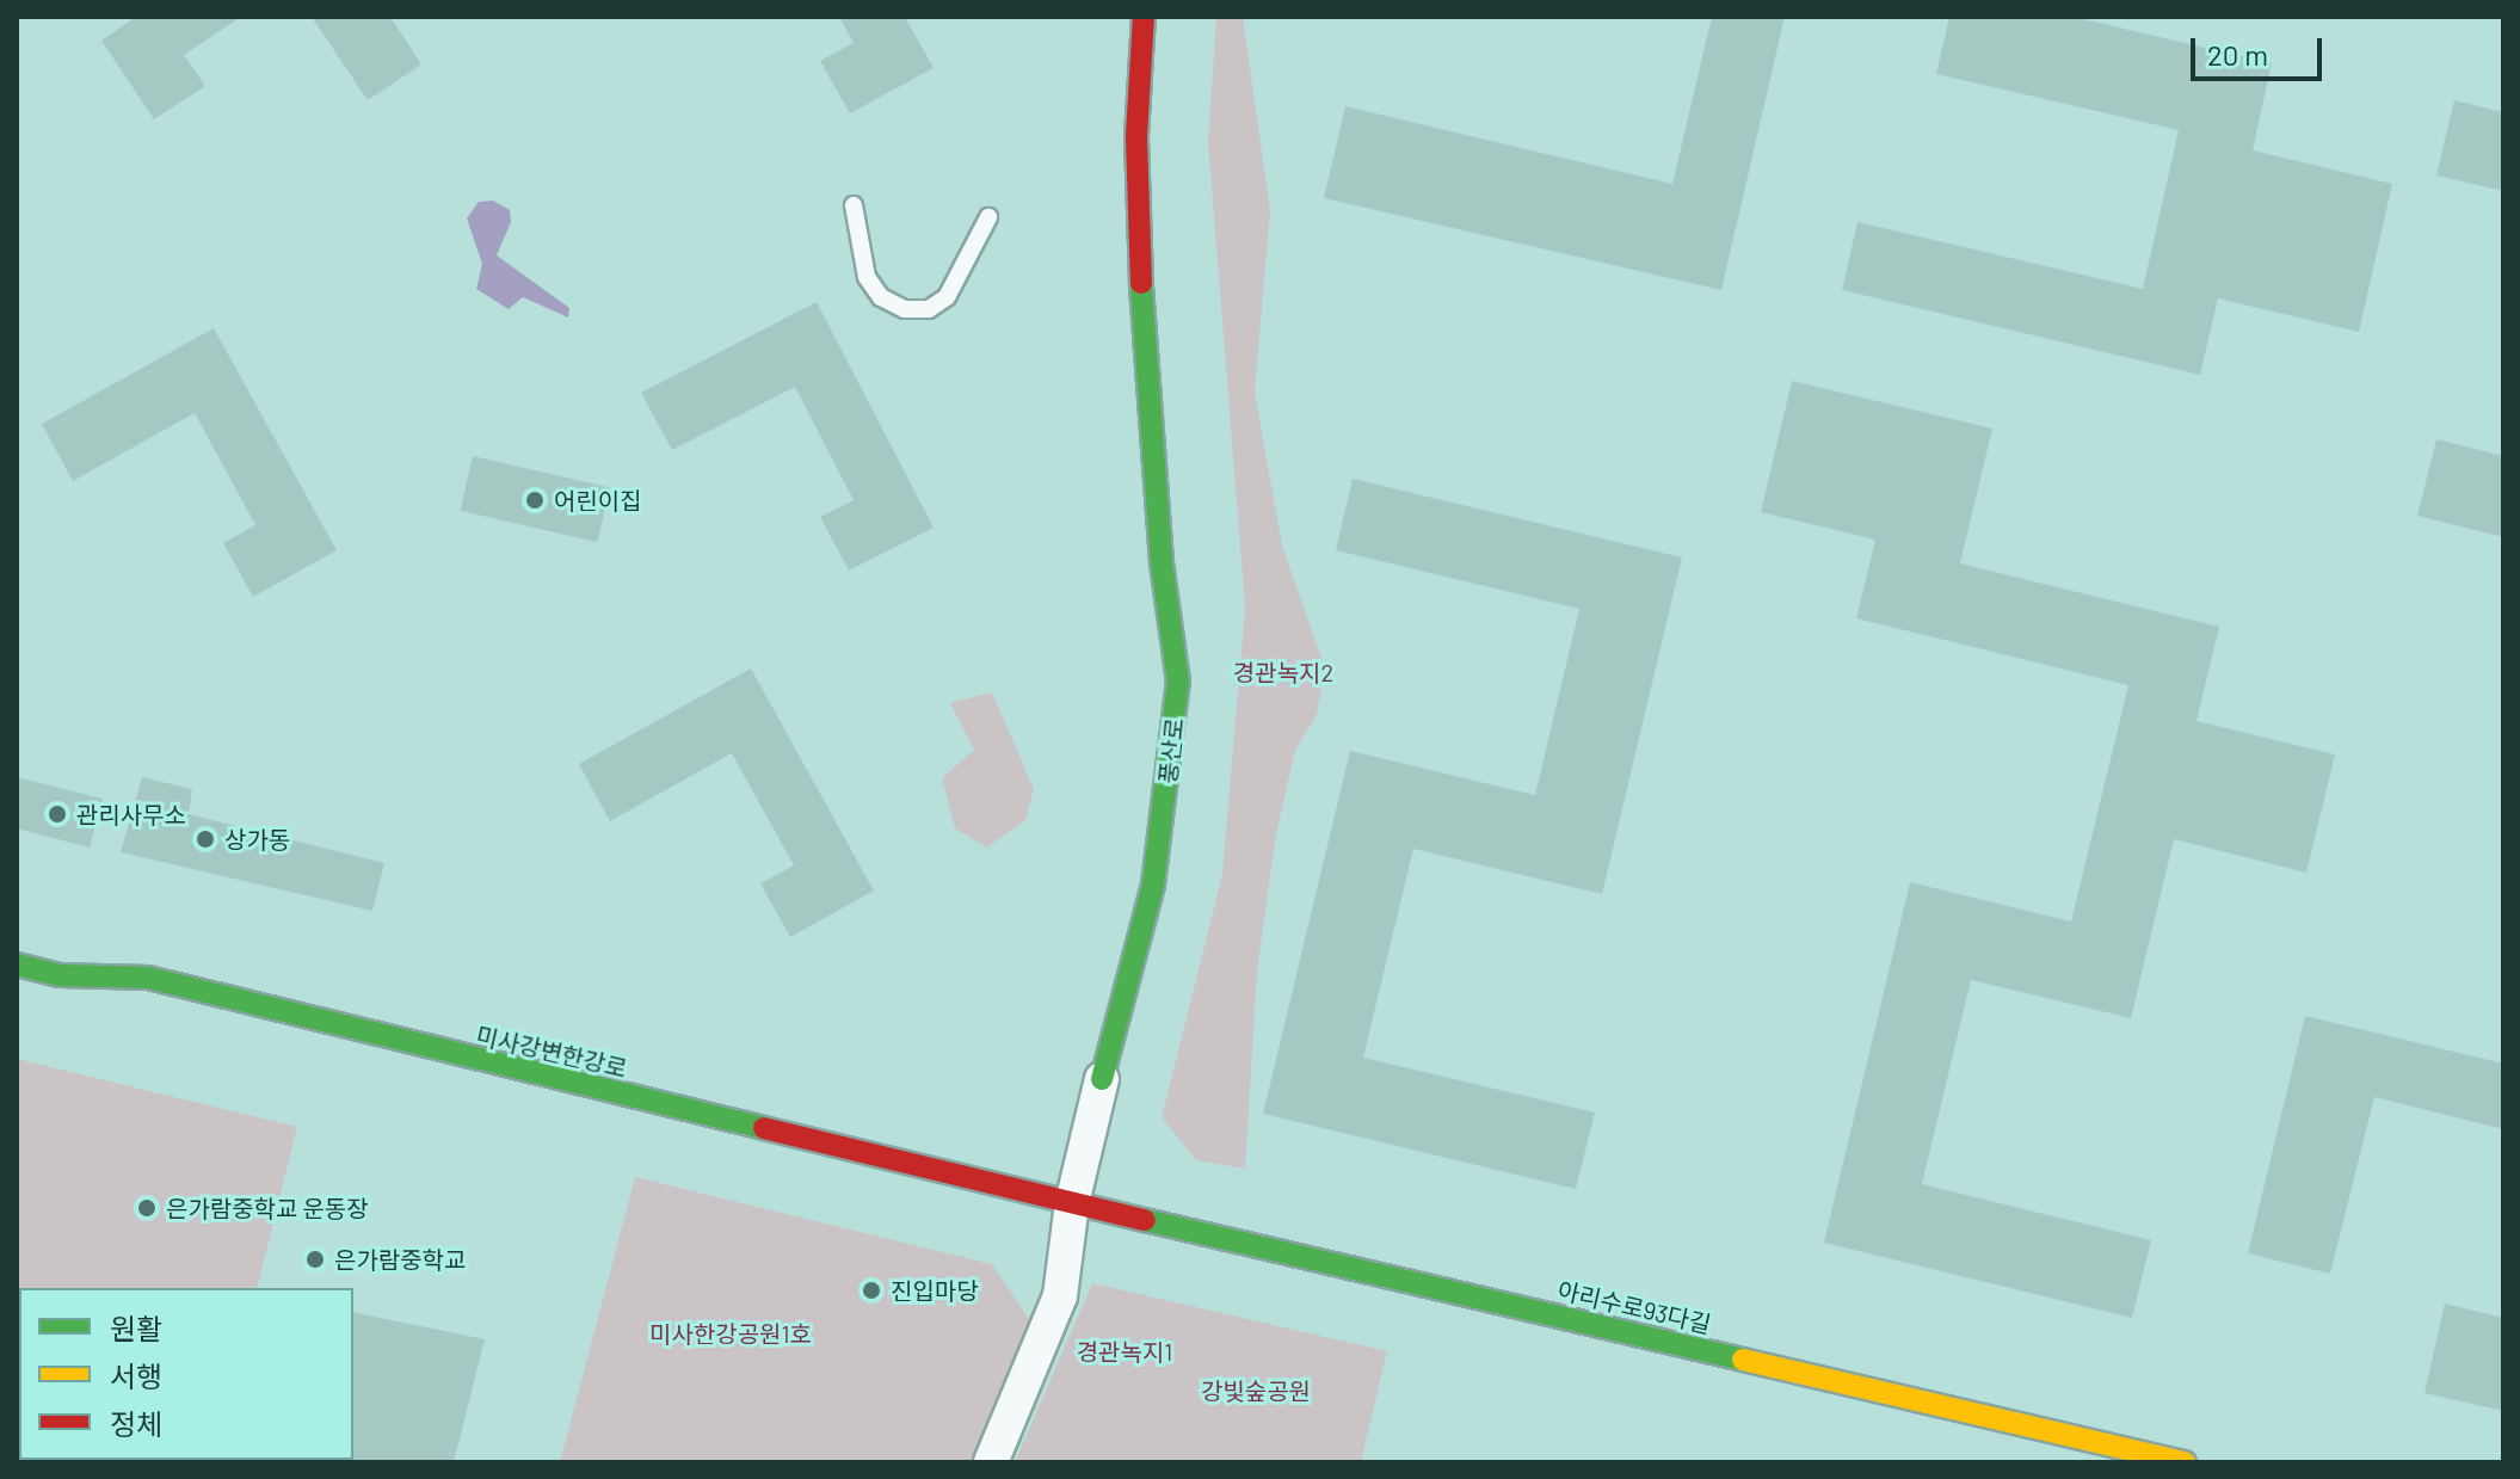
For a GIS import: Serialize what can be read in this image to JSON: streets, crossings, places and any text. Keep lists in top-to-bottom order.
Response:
{
  "streets": {
    "street": ["풍산로", "미사강변한강로", "아리수로93다길"]
  },
  "crossings": [
    ["풍산로", "미사강변한강로"],
    ["풍산로", "아리수로93다길"],
    ["미사강변한강로", "아리수로93다길"]
  ],
  "parks": [
    "경관녹지2",
    "미사한강공원1호",
    "경관녹지1",
    "강빛숲공원"
  ],
  "places": [
    "어린이집",
    "관리사무소",
    "상가동",
    "은가람중학교 운동장",
    "은가람중학교",
    "진입마당"
  ],
  "legend": ["원활", "서행", "정체"],
  "scale_bar": "20 m"
}
